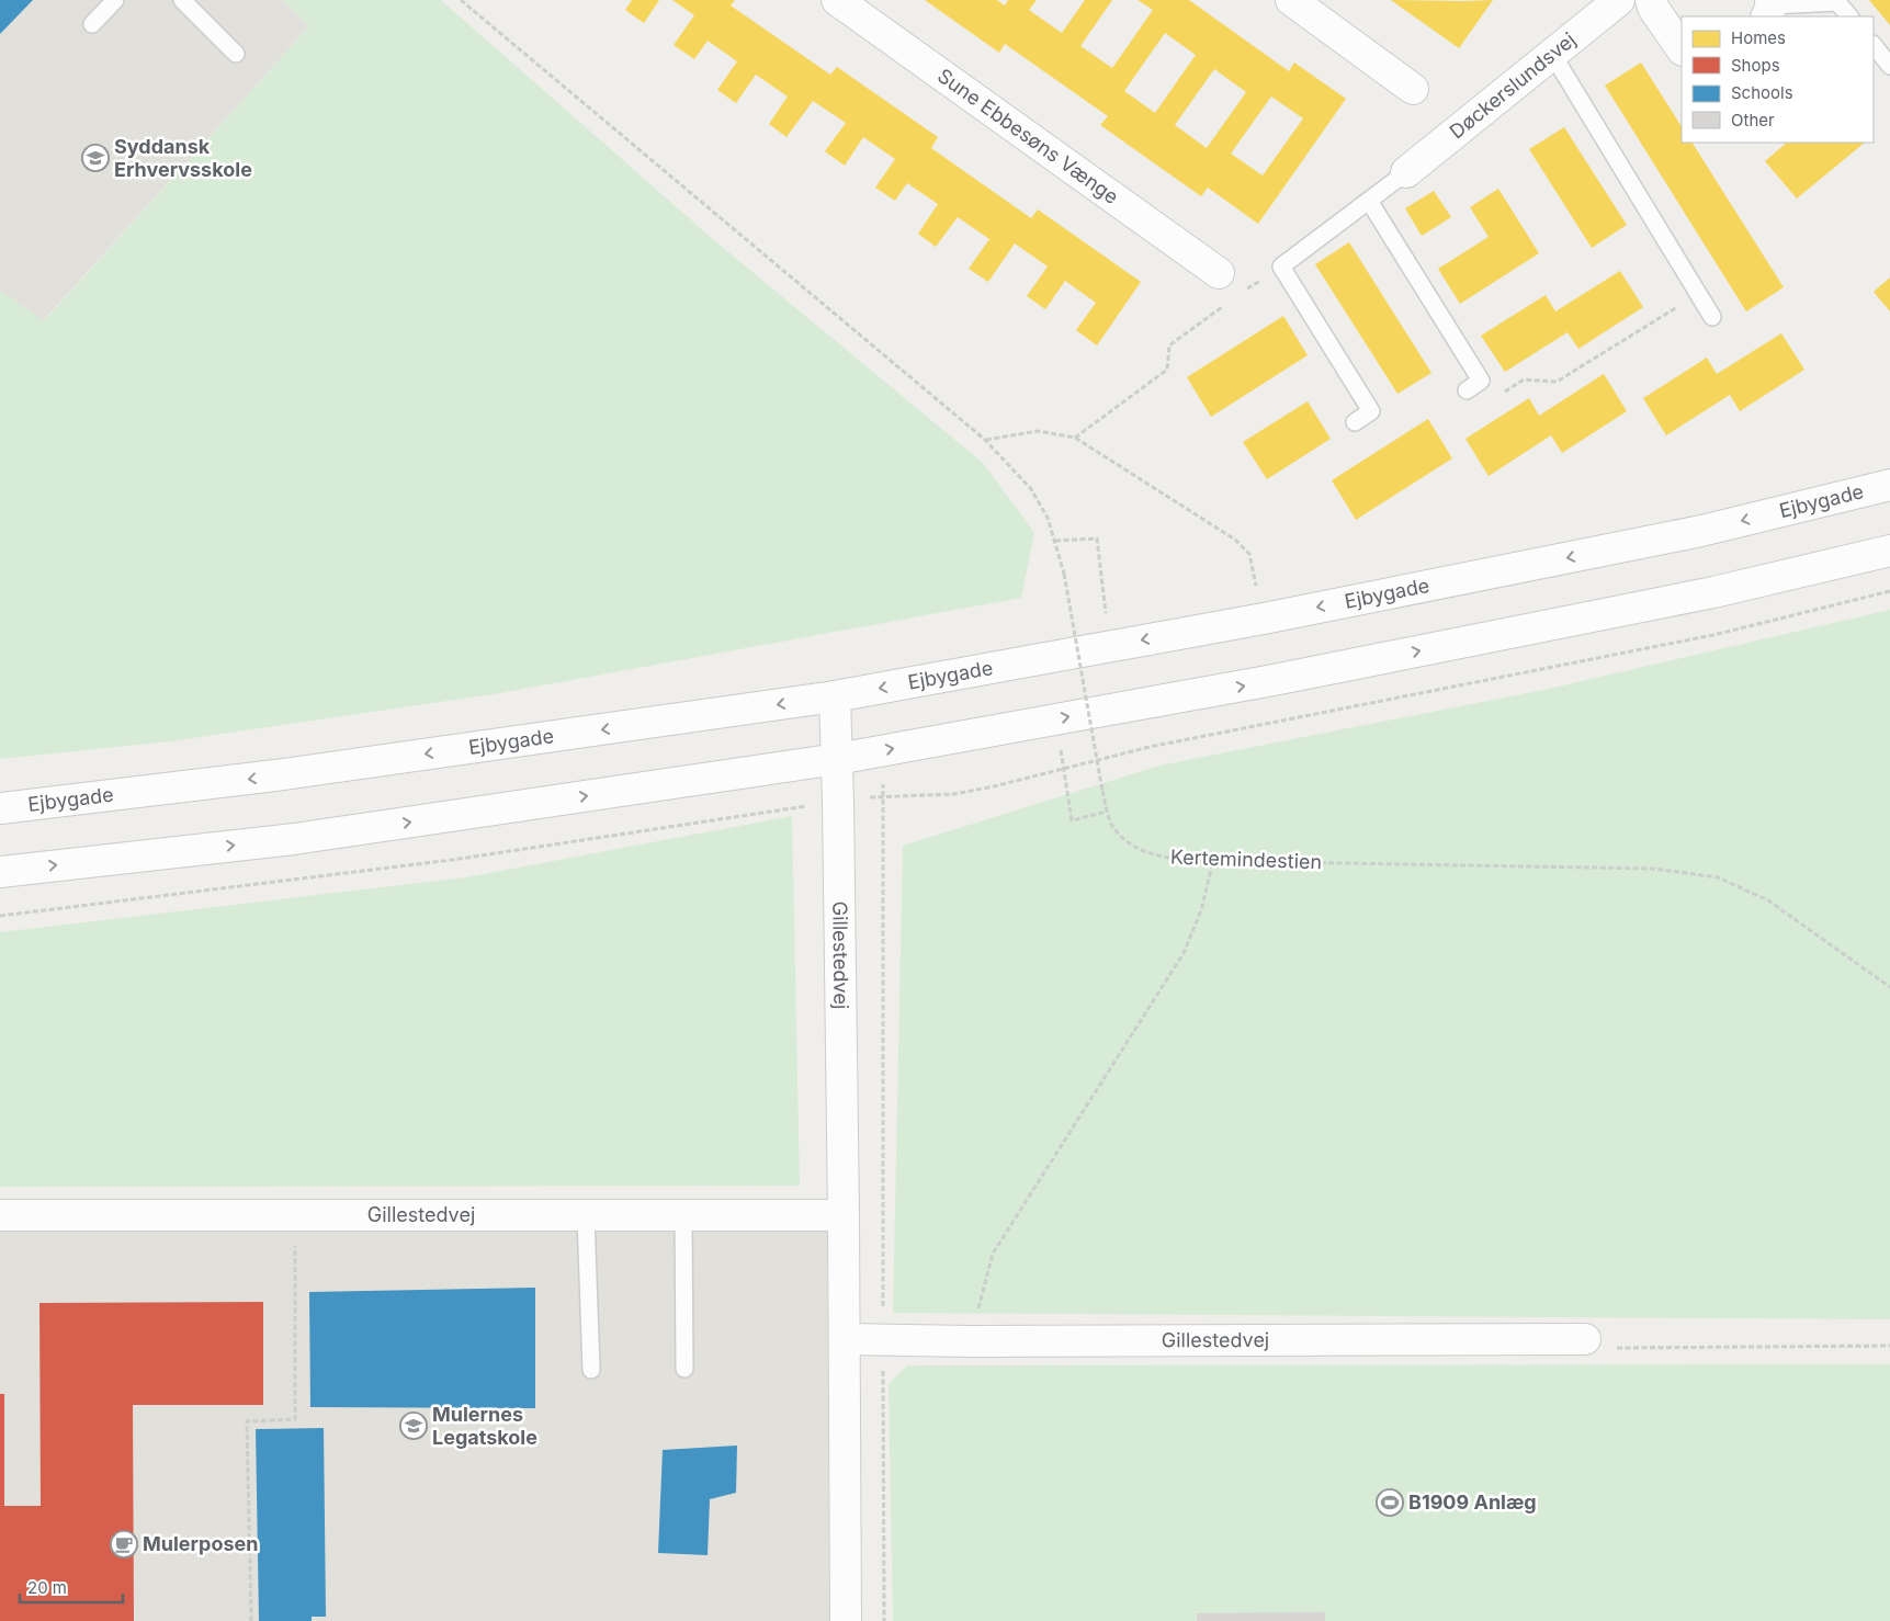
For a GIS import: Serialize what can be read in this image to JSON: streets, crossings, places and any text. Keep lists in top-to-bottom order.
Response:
{
  "streets": {
    "main road": [
      "Døckerslundsvej",
      "Sune Ebbesøns Vænge",
      "Ejbygade",
      "Gillestedvej"
    ],
    "path": ["Kertemindestien"]
  },
  "crossings": [
    ["Ejbygade", "Gillestedvej"]
  ],
  "places": {
    "school or university": ["Syddansk Erhvervsskole", "Mulernes Legatskole"],
    "sports": ["B1909 Anlæg"],
    "cafe": ["Mulerposen"]
  },
  "legend": [
    "Homes",
    "Shops",
    "Schools",
    "Other"
  ],
  "scale_bar": "20 m"
}
